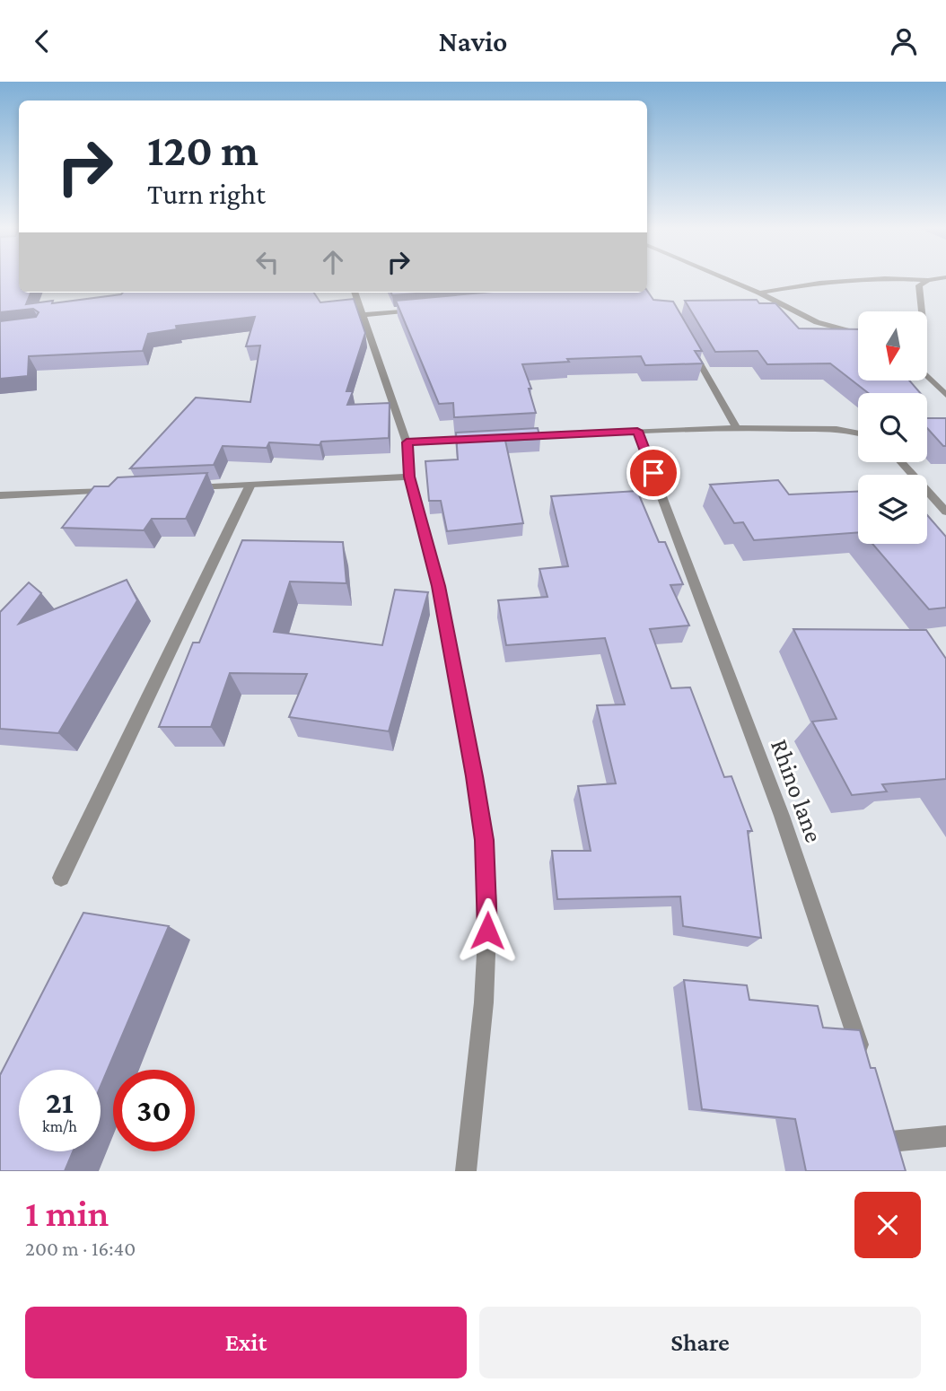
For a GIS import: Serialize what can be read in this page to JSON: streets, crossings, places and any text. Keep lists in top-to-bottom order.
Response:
{
  "streets": {
    "street": ["Rhino lane"]
  },
  "north": "bottom",
  "page": {
    "header": "Navio",
    "turn": ["120 m", "Turn right"],
    "speed": "21 km/h",
    "limit": "30",
    "heading": ["1 min", "200 m · 16:40"],
    "buttons": ["Exit", "Share"]
  }
}
